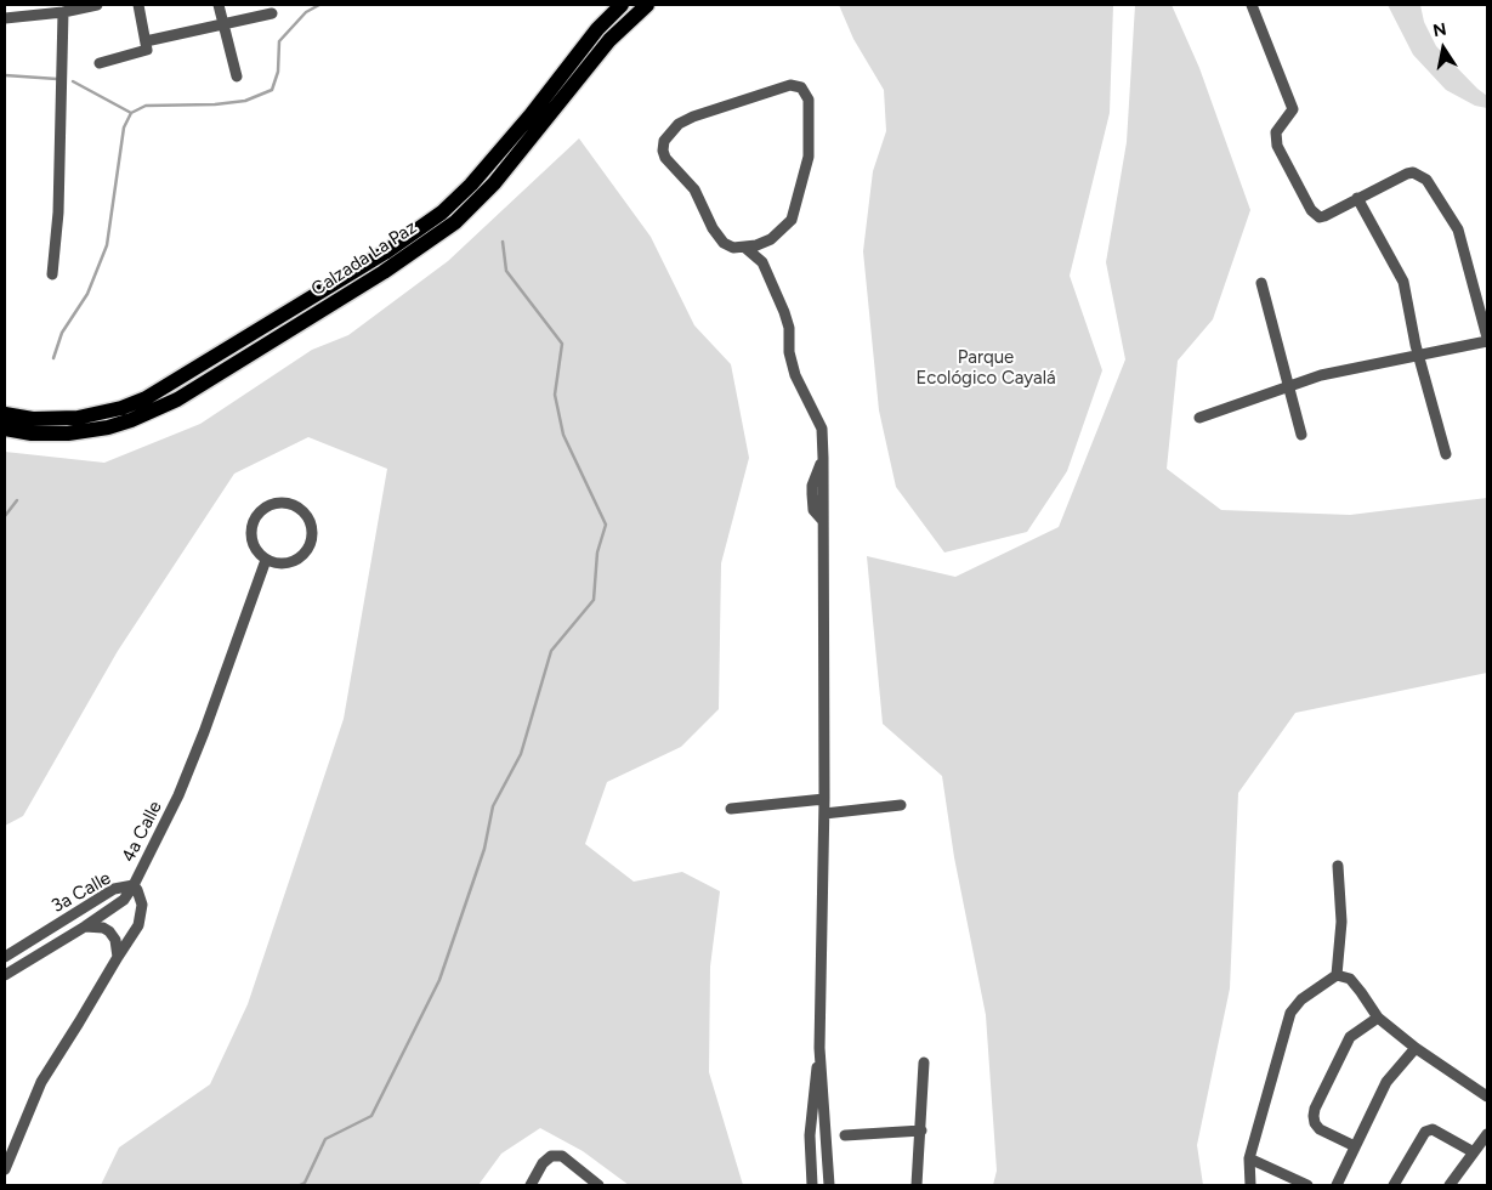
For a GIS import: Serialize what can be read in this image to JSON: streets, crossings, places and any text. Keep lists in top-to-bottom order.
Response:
{
  "streets": {
    "main road": ["Calzada La Paz"],
    "street": ["4a Calle", "3a Calle"]
  },
  "crossings": [
    ["4a Calle", "3a Calle"]
  ],
  "parks": ["Parque Ecológico Cayalá"],
  "north": "top"
}
